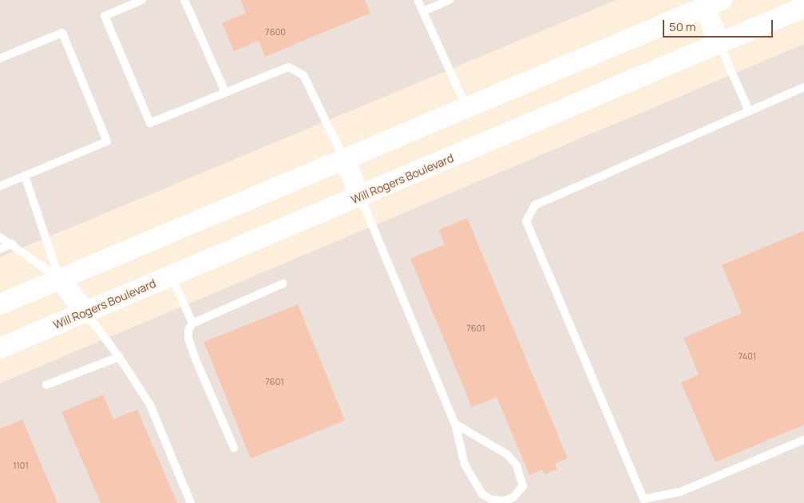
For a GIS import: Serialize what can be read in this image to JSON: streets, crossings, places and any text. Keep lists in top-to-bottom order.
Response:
{
  "streets": {
    "main road": ["Will Rogers Boulevard"]
  },
  "house_numbers": [
    "7600",
    "7601",
    "7401",
    "7601",
    "1101"
  ],
  "scale_bar": "50 m"
}
